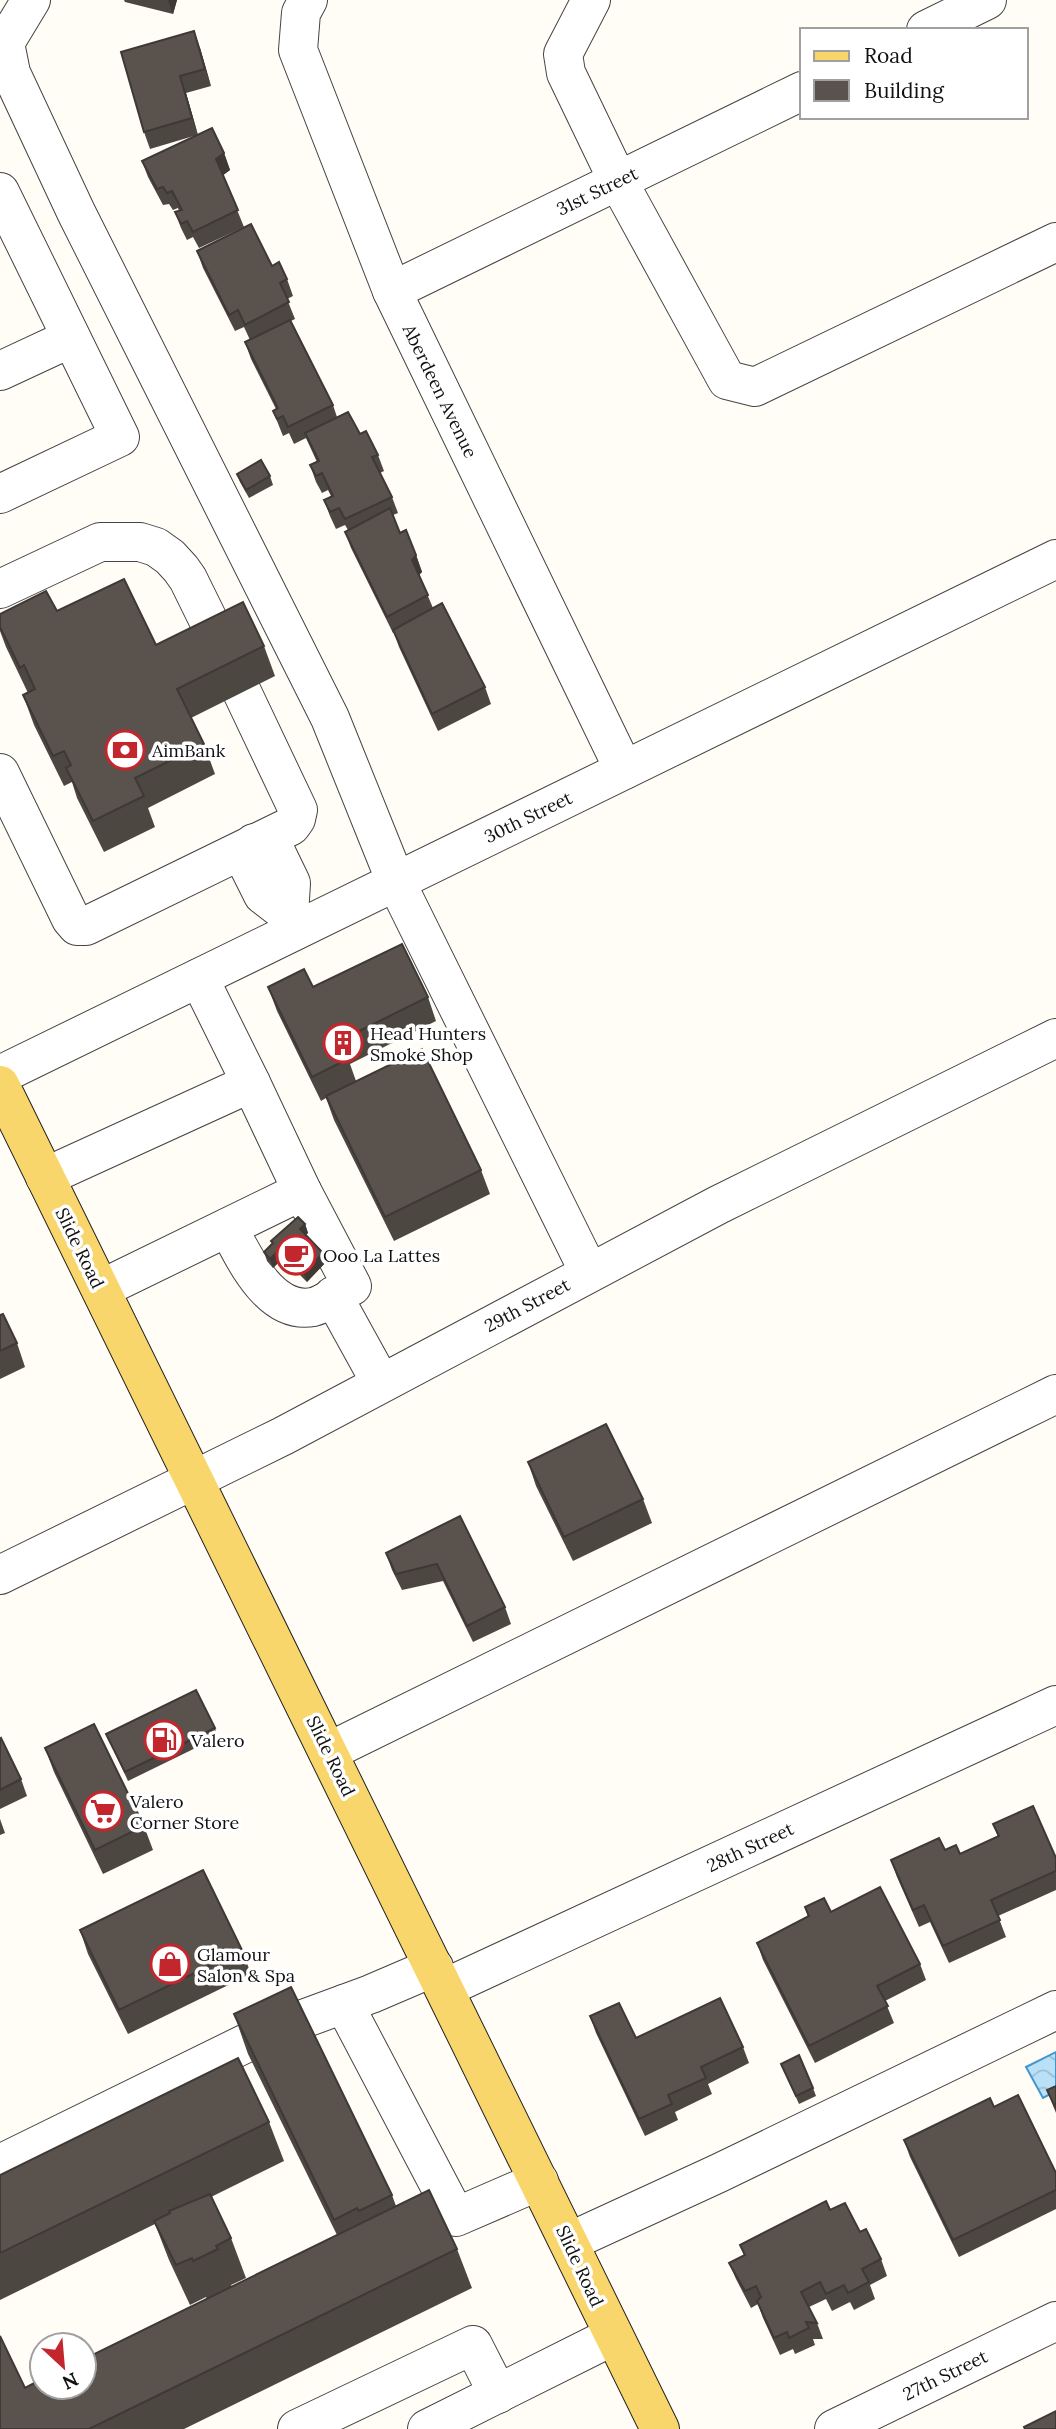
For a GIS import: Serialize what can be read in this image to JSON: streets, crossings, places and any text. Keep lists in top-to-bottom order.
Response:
{
  "streets": {
    "main road": ["Slide Road"],
    "street": [
      "31st Street",
      "Aberdeen Avenue",
      "30th Street",
      "29th Street",
      "28th Street",
      "27th Street"
    ]
  },
  "crossings": [
    ["31st Street", "Aberdeen Avenue"],
    ["Aberdeen Avenue", "30th Street"],
    ["Slide Road", "29th Street"],
    ["Slide Road", "28th Street"]
  ],
  "places": {
    "bank": ["AimBank"],
    "building": ["Head Hunters Smoke Shop"],
    "cafe": ["Ooo La Lattes"],
    "fuel station": ["Valero"],
    "supermarket": ["Valero Corner Store"],
    "shop": ["Glamour Salon & Spa"]
  },
  "legend": ["Road", "Building"],
  "north": "bottom right"
}
